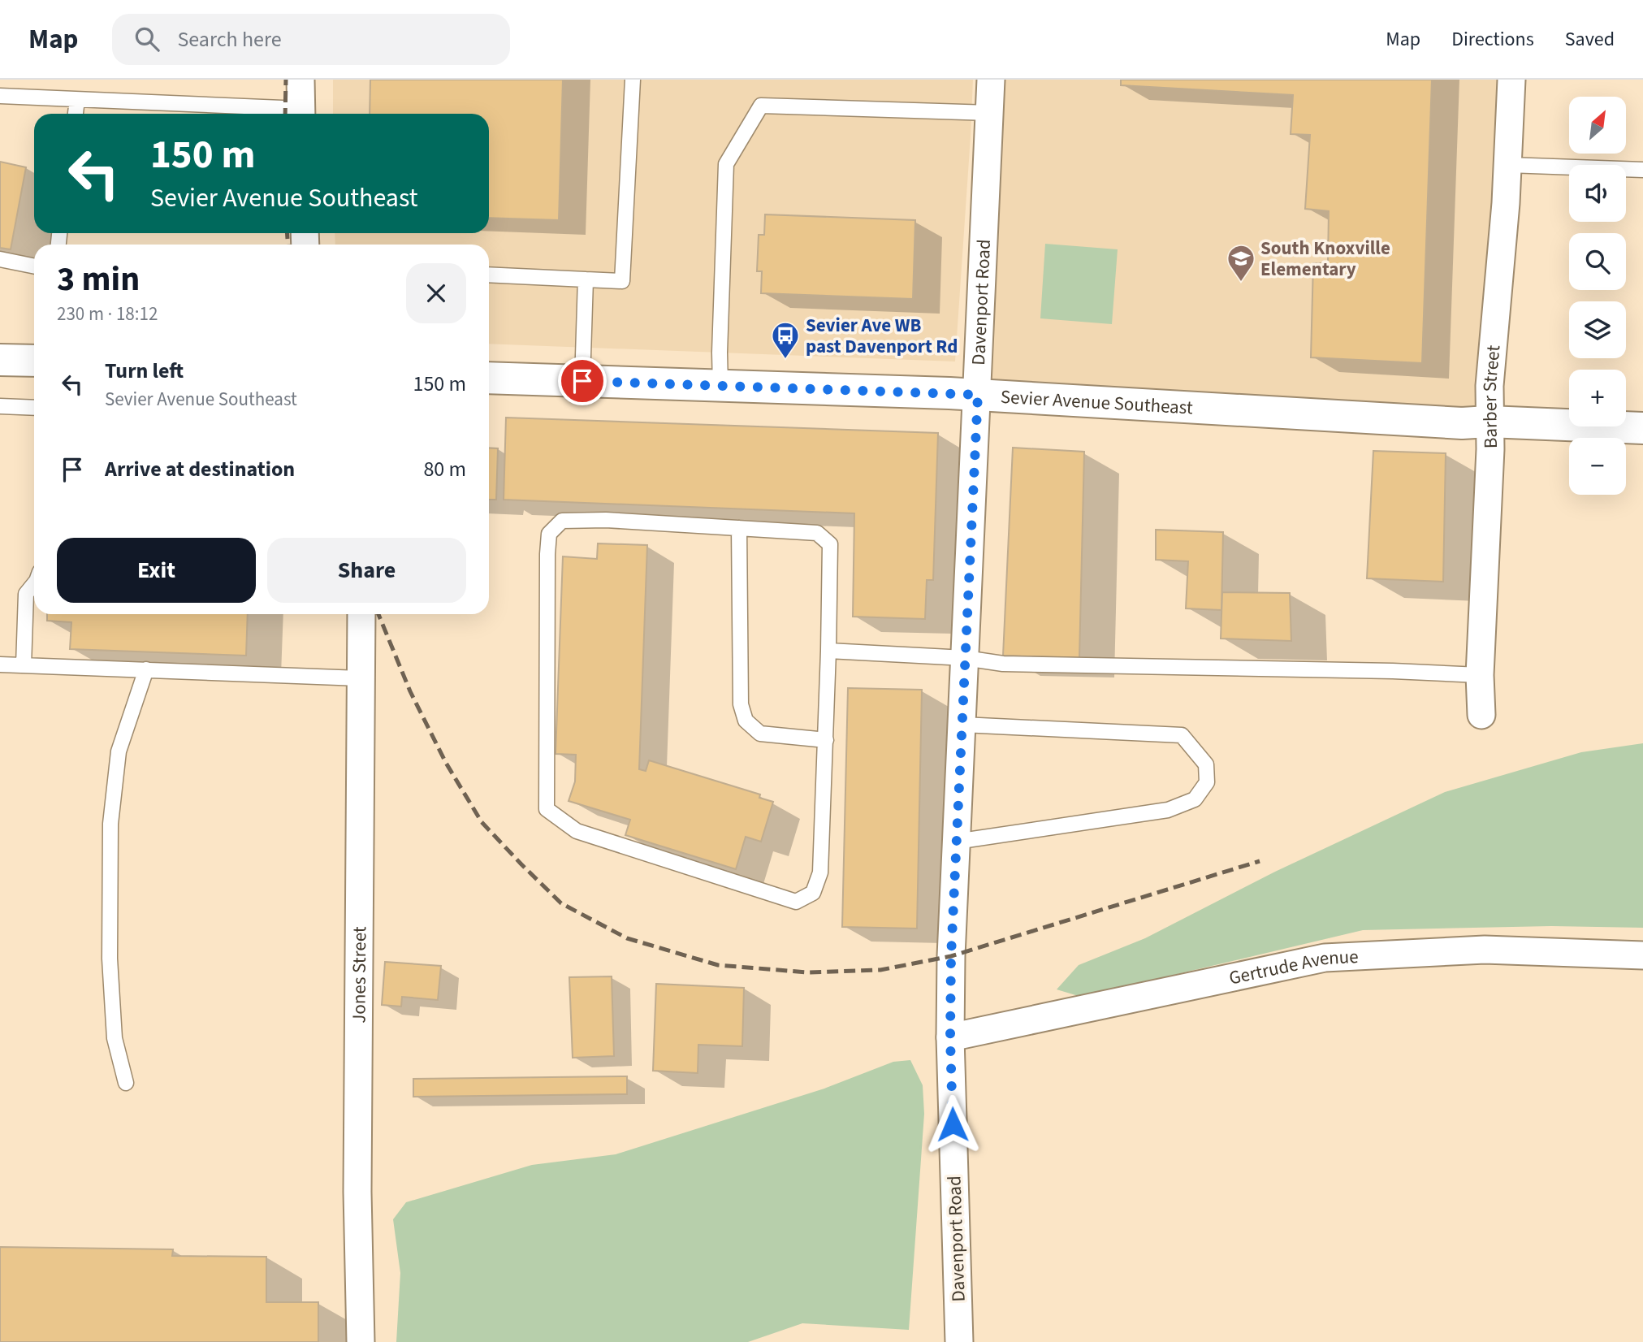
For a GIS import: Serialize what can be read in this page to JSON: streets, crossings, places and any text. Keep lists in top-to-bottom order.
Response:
{
  "streets": {
    "main road": ["Sevier Avenue Southeast"],
    "street": [
      "Davenport Road",
      "Barber Street",
      "Gertrude Avenue",
      "Jones Street"
    ]
  },
  "crossings": [
    ["Davenport Road", "Sevier Avenue Southeast"],
    ["Davenport Road", "Gertrude Avenue"],
    ["Barber Street", "Sevier Avenue Southeast"]
  ],
  "places": {
    "school or university": ["South Knoxville Elementary"],
    "bus stop": ["Sevier Ave WB past Davenport Rd"]
  },
  "north": "top right",
  "page": {
    "header": "Map",
    "search": "Search here",
    "nav": ["Map", "Directions", "Saved"],
    "map_buttons": ["+", "−"],
    "turn": ["150 m", "Sevier Avenue Southeast"],
    "heading": ["3 min", "230 m · 18:12"],
    "list": [
      {
        "name": "Turn left",
        "note": "Sevier Avenue Southeast",
        "value": "150 m"
      },
      {
        "name": "Arrive at destination",
        "value": "80 m"
      }
    ],
    "buttons": ["Exit", "Share"]
  }
}
